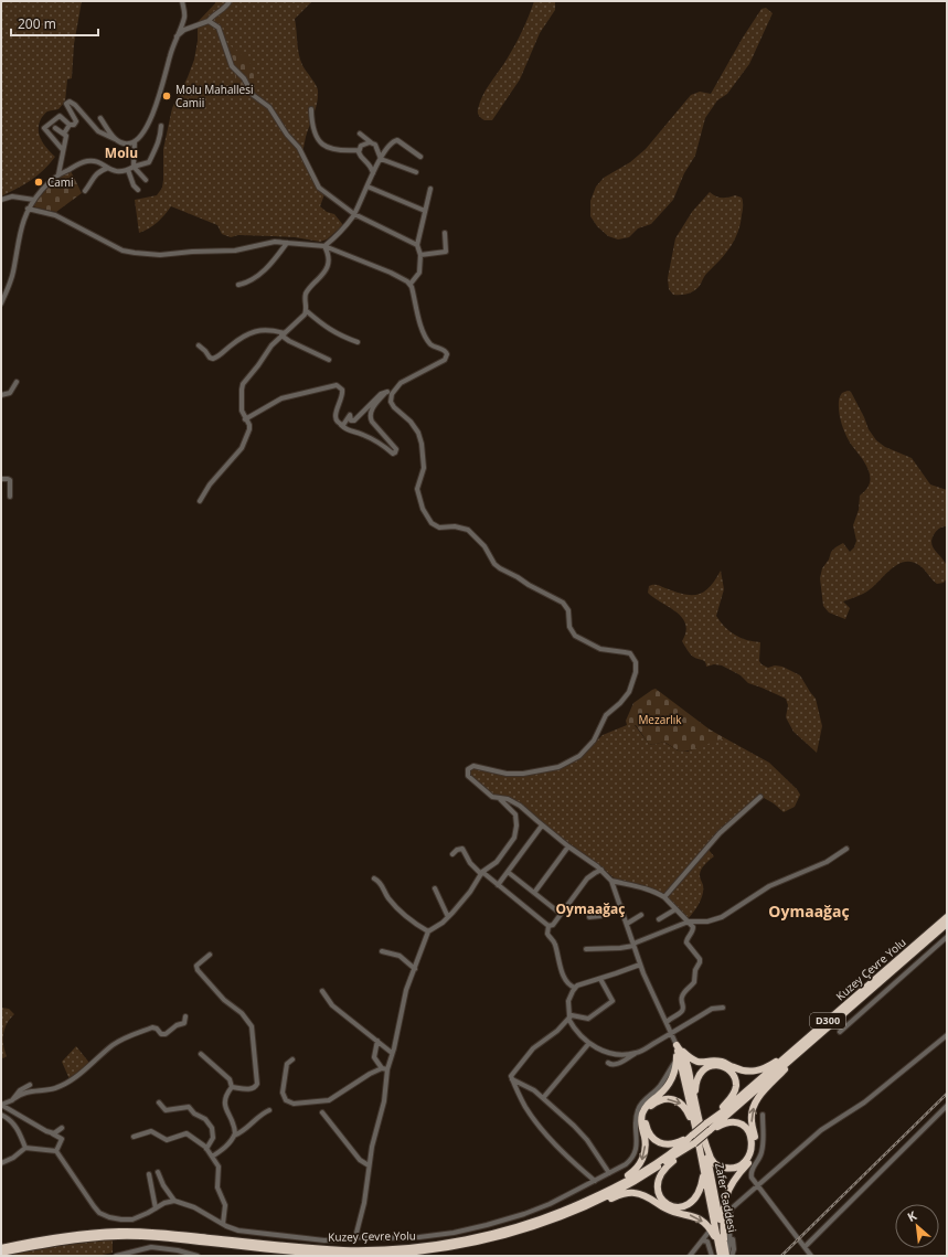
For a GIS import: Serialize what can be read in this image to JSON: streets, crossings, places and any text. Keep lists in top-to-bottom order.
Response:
{
  "streets": {
    "highway": ["Kuzey Çevre Yolu", "D300", "Zafer Caddesi"]
  },
  "crossings": [
    ["Kuzey Çevre Yolu", "D300"],
    ["Kuzey Çevre Yolu", "Zafer Caddesi"],
    ["D300", "Zafer Caddesi"]
  ],
  "districts": ["Molu", "Oymaağaç", "Oymaağaç"],
  "parks": ["Mezarlık"],
  "places": ["Molu Mahallesi Camii", "Cami"],
  "scale_bar": "200 m",
  "north": "top left"
}
